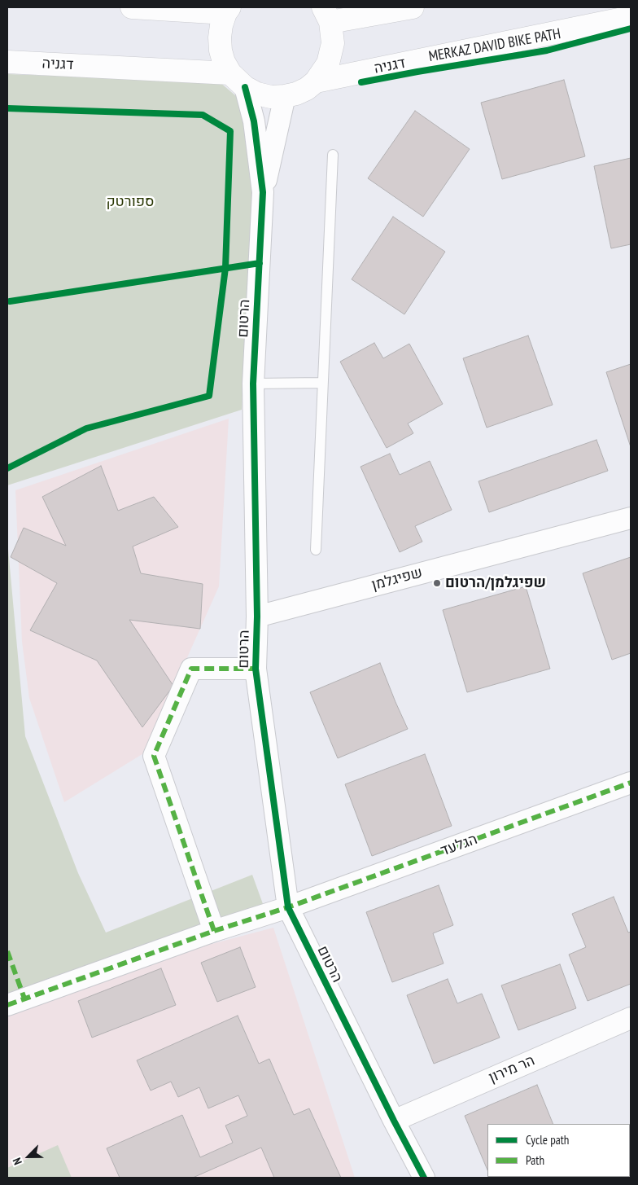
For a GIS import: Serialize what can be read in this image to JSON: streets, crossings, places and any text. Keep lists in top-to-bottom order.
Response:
{
  "streets": {
    "street": [
      "דגניה",
      "הרטום",
      "שפיגלמן",
      "הגלעד",
      "הר מירון"
    ],
    "cycle path": ["MERKAZ DAVID BIKE PATH"]
  },
  "crossings": [
    ["דגניה", "הרטום"],
    ["הרטום", "שפיגלמן"],
    ["הרטום", "הגלעד"],
    ["הרטום", "הר מירון"]
  ],
  "parks": ["ספורטק"],
  "places": ["שפיגלמן/הרטום"],
  "legend": ["Cycle path", "Path"],
  "north": "bottom left"
}
